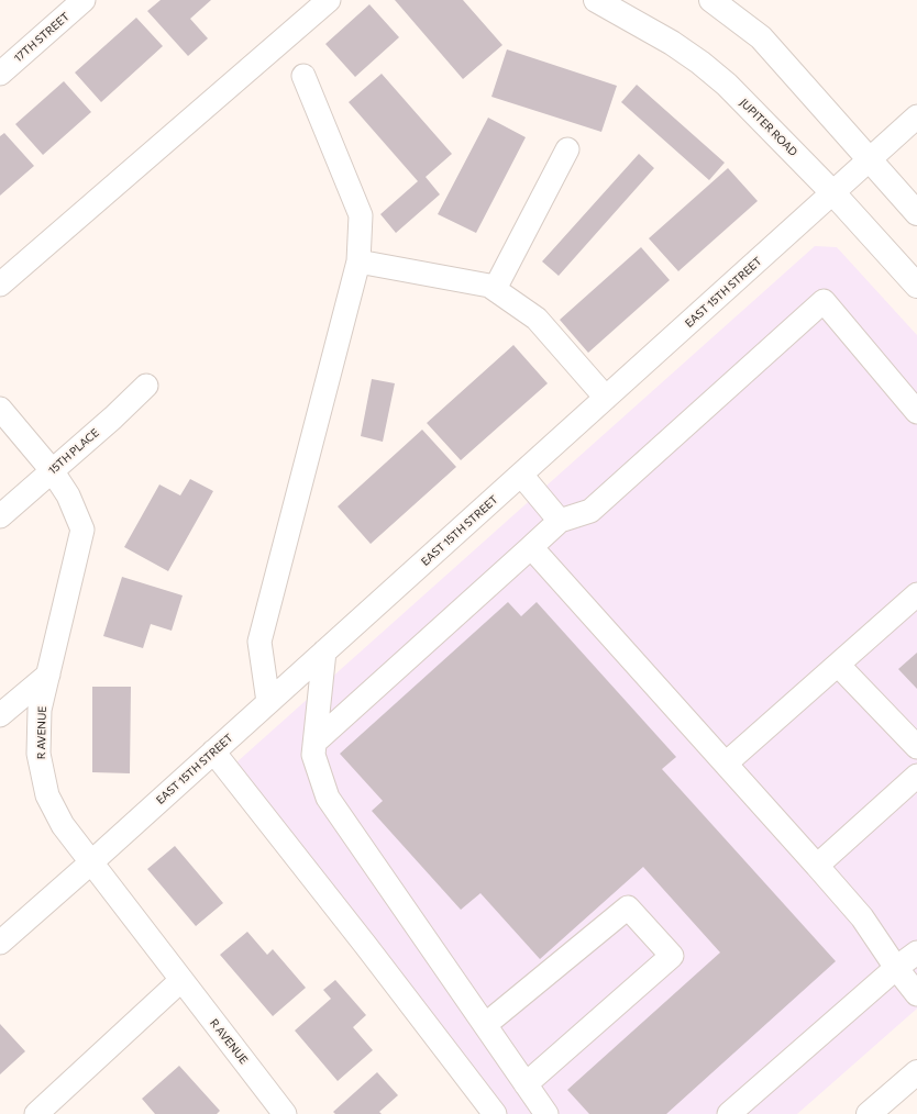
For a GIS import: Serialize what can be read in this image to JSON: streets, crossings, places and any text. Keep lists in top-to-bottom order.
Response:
{
  "streets": {
    "main road": ["JUPITER ROAD"],
    "street": [
      "17TH STREET",
      "EAST 15TH STREET",
      "15TH PLACE",
      "R AVENUE"
    ]
  },
  "crossings": [
    ["JUPITER ROAD", "EAST 15TH STREET"],
    ["EAST 15TH STREET", "R AVENUE"],
    ["15TH PLACE", "R AVENUE"]
  ]
}
